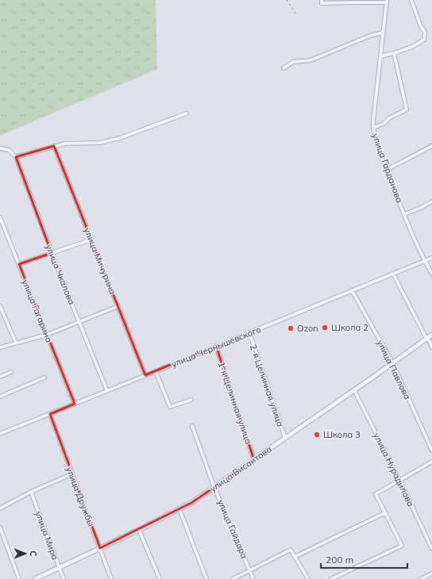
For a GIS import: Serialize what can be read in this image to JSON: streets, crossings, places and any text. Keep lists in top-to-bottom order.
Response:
{
  "streets": {
    "street": [
      "улица Гарданова",
      "улица Мичурина",
      "улица Чкалова",
      "улица Гагарина",
      "улица Чернышевского",
      "улица Павлова",
      "2-я Целинная улица",
      "1-я Целинная улица",
      "улица Висаитова",
      "улица Нурадилова",
      "улица Дружбы",
      "улица Гайдара",
      "улица Мира"
    ]
  },
  "crossings": [
    ["улица Гарданова", "улица Чернышевского"],
    ["улица Мичурина", "улица Чернышевского"],
    ["улица Чкалова", "улица Чернышевского"],
    ["улица Гагарина", "улица Чернышевского"],
    ["улица Чернышевского", "улица Павлова"],
    ["улица Чернышевского", "2-я Целинная улица"],
    ["улица Чернышевского", "1-я Целинная улица"],
    ["улица Чернышевского", "улица Дружбы"],
    ["улица Павлова", "улица Висаитова"],
    ["2-я Целинная улица", "улица Висаитова"],
    ["1-я Целинная улица", "улица Висаитова"],
    ["улица Висаитова", "улица Нурадилова"],
    ["улица Висаитова", "улица Дружбы"],
    ["улица Висаитова", "улица Гайдара"],
    ["улица Висаитова", "улица Мира"]
  ],
  "places": ["Школа 2", "Ozon", "Школа 3"],
  "scale_bar": "200 m",
  "north": "right"
}
